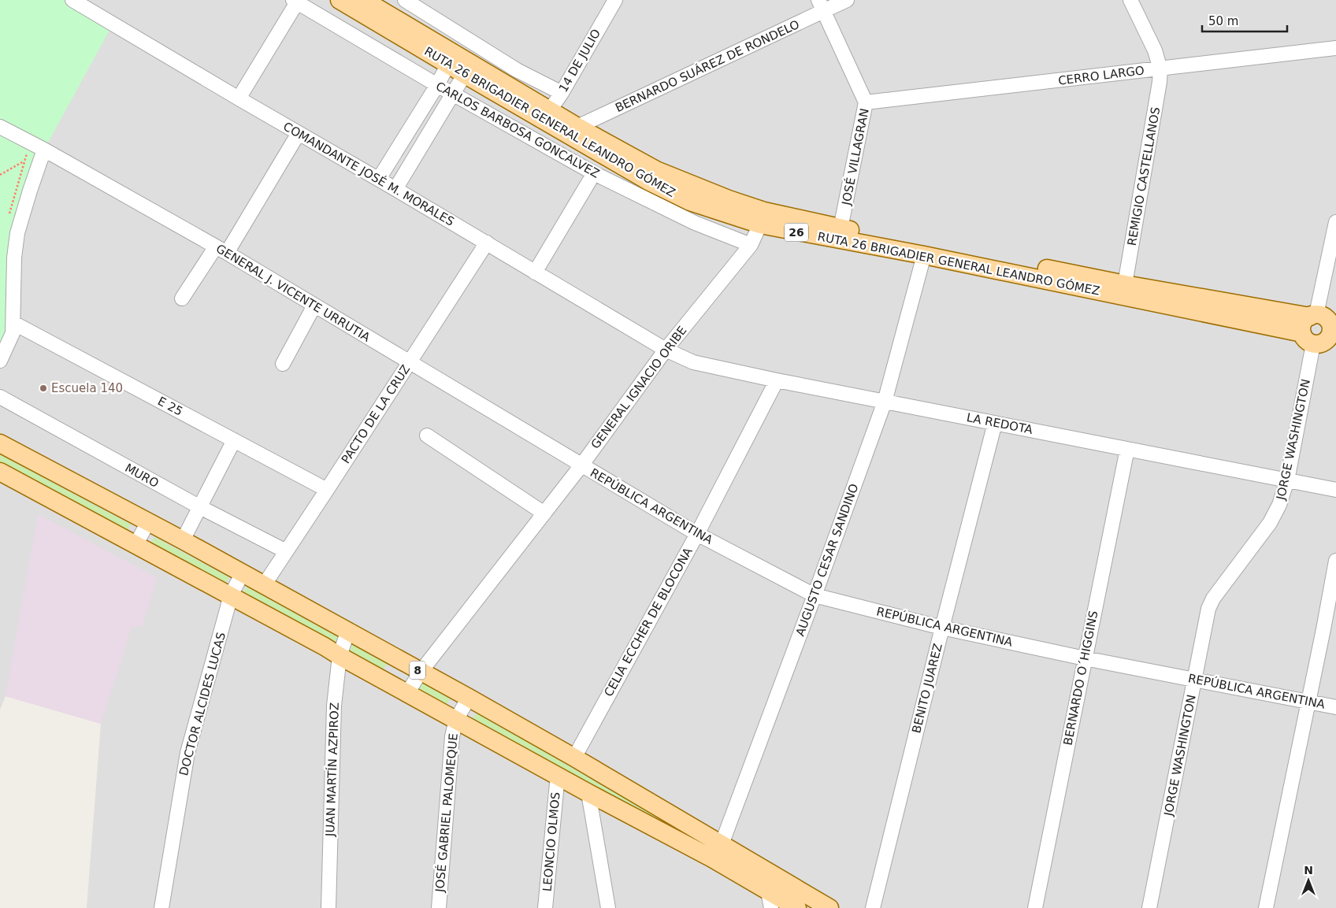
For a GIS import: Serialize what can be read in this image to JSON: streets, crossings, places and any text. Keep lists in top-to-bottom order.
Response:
{
  "streets": {
    "main road": ["RUTA 26 BRIGADIER GENERAL LEANDRO GÓMEZ", "26", "8"],
    "street": [
      "14 DE JULIO",
      "BERNARDO SUÁREZ DE RONDELO",
      "CERRO LARGO",
      "CARLOS BARBOSA GONCALVEZ",
      "JOSÉ VILLAGRAN",
      "COMANDANTE JOSÉ M. MORALES",
      "REMIGIO CASTELLANOS",
      "GENERAL J. VICENTE URRUTIA",
      "GENERAL IGNACIO ORIBE",
      "E 25",
      "PACTO DE LA CRUZ",
      "LA REDOTA",
      "JORGE WASHINGTON",
      "MURO",
      "REPÚBLICA ARGENTINA",
      "AUGUSTO CESAR SANDINO",
      "CELIA ECCHER DE BLOCONA",
      "BERNARDO O´HIGGINS",
      "BENITO JUAREZ",
      "DOCTOR ALCIDES LUCAS",
      "JUAN MARTÍN AZPIROZ",
      "JOSÉ GABRIEL PALOMEQUE",
      "LEONCIO OLMOS"
    ]
  },
  "crossings": [
    ["14 DE JULIO", "RUTA 26 BRIGADIER GENERAL LEANDRO GÓMEZ"],
    ["BERNARDO SUÁREZ DE RONDELO", "RUTA 26 BRIGADIER GENERAL LEANDRO GÓMEZ"],
    ["BERNARDO SUÁREZ DE RONDELO", "JOSÉ VILLAGRAN"],
    ["CERRO LARGO", "JOSÉ VILLAGRAN"],
    ["CERRO LARGO", "REMIGIO CASTELLANOS"],
    ["RUTA 26 BRIGADIER GENERAL LEANDRO GÓMEZ", "JOSÉ VILLAGRAN"],
    ["RUTA 26 BRIGADIER GENERAL LEANDRO GÓMEZ", "REMIGIO CASTELLANOS"],
    ["RUTA 26 BRIGADIER GENERAL LEANDRO GÓMEZ", "26"],
    ["RUTA 26 BRIGADIER GENERAL LEANDRO GÓMEZ", "GENERAL IGNACIO ORIBE"],
    ["RUTA 26 BRIGADIER GENERAL LEANDRO GÓMEZ", "JORGE WASHINGTON"],
    ["RUTA 26 BRIGADIER GENERAL LEANDRO GÓMEZ", "AUGUSTO CESAR SANDINO"],
    ["CARLOS BARBOSA GONCALVEZ", "GENERAL IGNACIO ORIBE"],
    ["COMANDANTE JOSÉ M. MORALES", "GENERAL IGNACIO ORIBE"],
    ["COMANDANTE JOSÉ M. MORALES", "PACTO DE LA CRUZ"],
    ["COMANDANTE JOSÉ M. MORALES", "LA REDOTA"],
    ["26", "JORGE WASHINGTON"],
    ["GENERAL J. VICENTE URRUTIA", "GENERAL IGNACIO ORIBE"],
    ["GENERAL J. VICENTE URRUTIA", "PACTO DE LA CRUZ"],
    ["GENERAL J. VICENTE URRUTIA", "REPÚBLICA ARGENTINA"],
    ["GENERAL IGNACIO ORIBE", "LA REDOTA"],
    ["GENERAL IGNACIO ORIBE", "REPÚBLICA ARGENTINA"],
    ["GENERAL IGNACIO ORIBE", "8"],
    ["E 25", "PACTO DE LA CRUZ"],
    ["PACTO DE LA CRUZ", "MURO"],
    ["PACTO DE LA CRUZ", "8"],
    ["LA REDOTA", "JORGE WASHINGTON"],
    ["LA REDOTA", "AUGUSTO CESAR SANDINO"],
    ["LA REDOTA", "CELIA ECCHER DE BLOCONA"],
    ["LA REDOTA", "BERNARDO O´HIGGINS"],
    ["LA REDOTA", "BENITO JUAREZ"],
    ["JORGE WASHINGTON", "REPÚBLICA ARGENTINA"],
    ["REPÚBLICA ARGENTINA", "AUGUSTO CESAR SANDINO"],
    ["REPÚBLICA ARGENTINA", "CELIA ECCHER DE BLOCONA"],
    ["REPÚBLICA ARGENTINA", "BERNARDO O´HIGGINS"],
    ["REPÚBLICA ARGENTINA", "BENITO JUAREZ"],
    ["AUGUSTO CESAR SANDINO", "8"],
    ["CELIA ECCHER DE BLOCONA", "8"],
    ["8", "DOCTOR ALCIDES LUCAS"],
    ["8", "JUAN MARTÍN AZPIROZ"],
    ["8", "JOSÉ GABRIEL PALOMEQUE"],
    ["8", "LEONCIO OLMOS"]
  ],
  "places": ["Escuela 140"],
  "scale_bar": "50 m",
  "north": "top"
}
